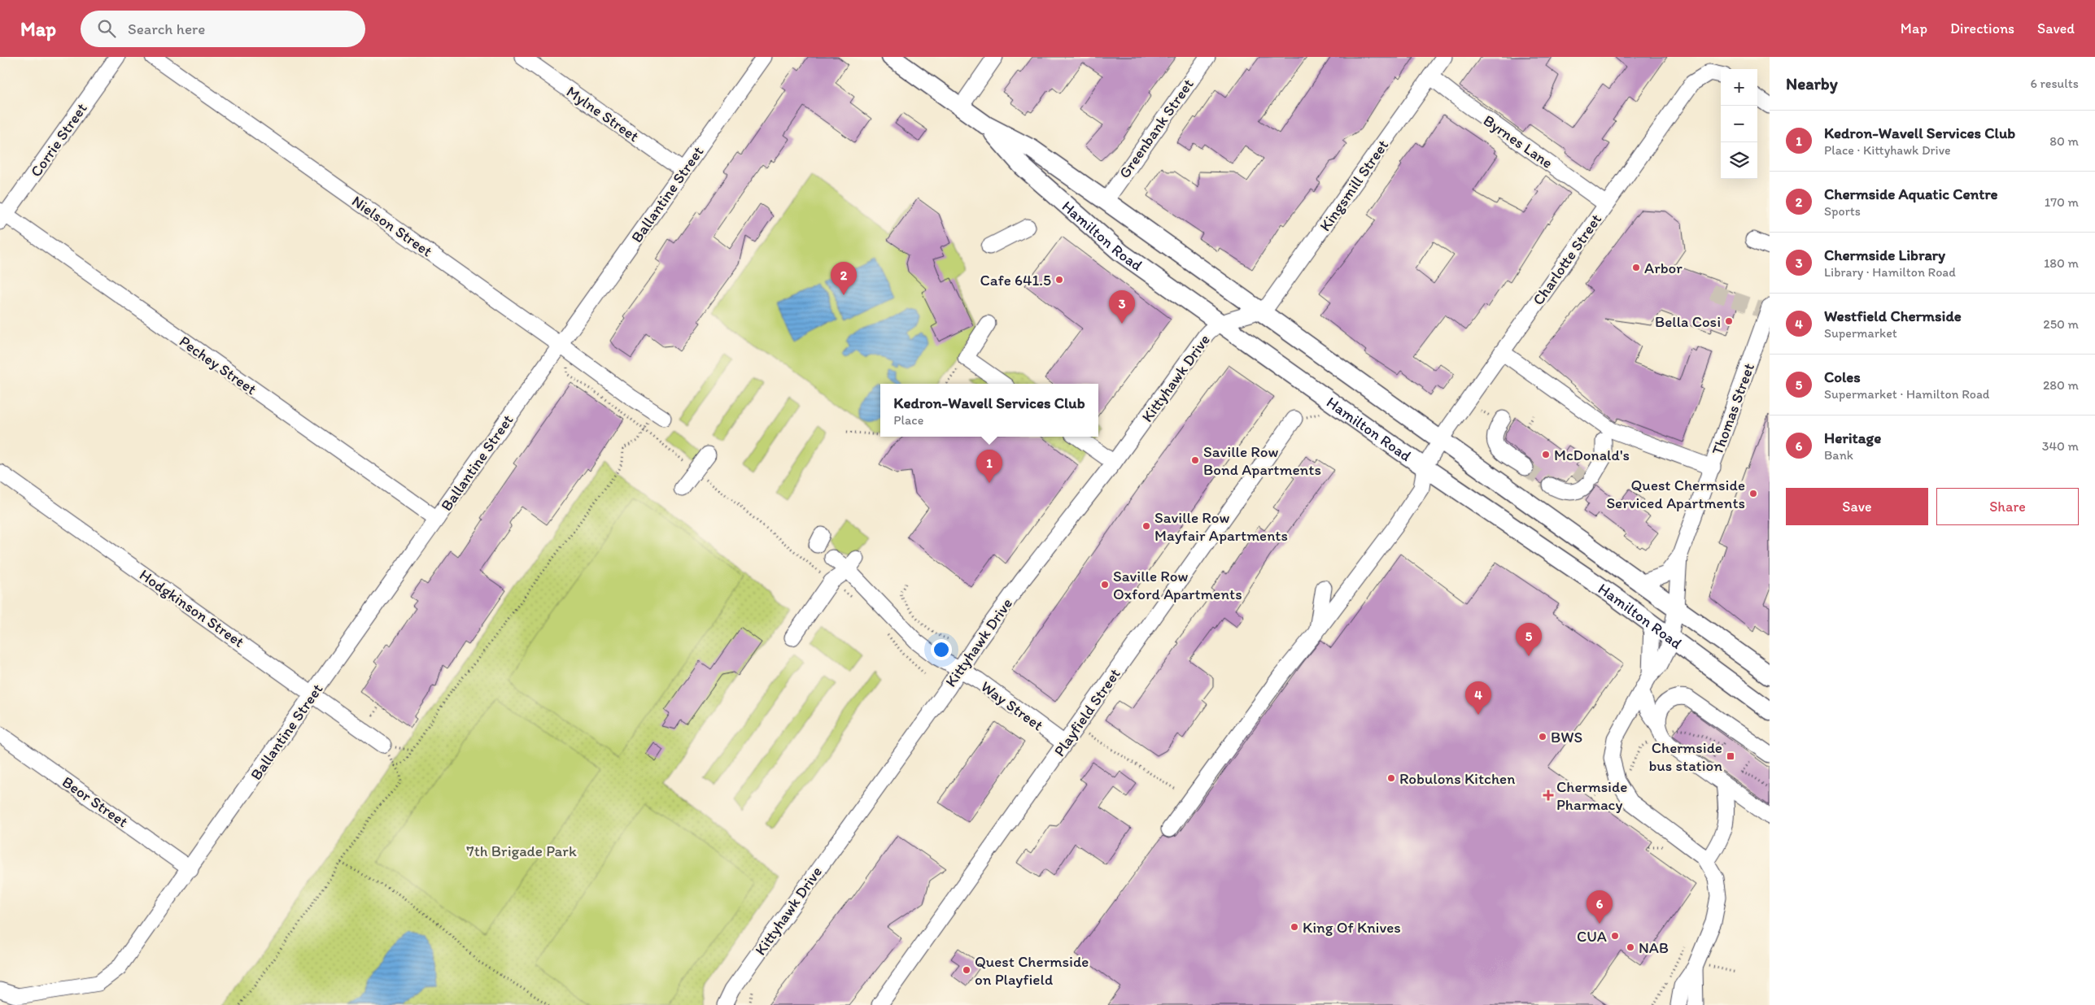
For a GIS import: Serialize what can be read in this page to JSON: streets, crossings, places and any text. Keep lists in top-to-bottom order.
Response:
{
  "streets": {
    "main road": ["Hamilton Road"],
    "street": [
      "Mylne Street",
      "Greenbank Street",
      "Corrie Street",
      "Byrnes Lane",
      "Kingsmill Street",
      "Ballantine Street",
      "Nielson Street",
      "Charlotte Street",
      "Pechey Street",
      "Kittyhawk Drive",
      "Thomas Street",
      "Hodgkinson Street",
      "Way Street",
      "Playfield Street",
      "Beor Street"
    ]
  },
  "crossings": [
    ["Mylne Street", "Ballantine Street"],
    ["Greenbank Street", "Hamilton Road"],
    ["Corrie Street", "Pechey Street"],
    ["Byrnes Lane", "Kingsmill Street"],
    ["Byrnes Lane", "Charlotte Street"],
    ["Kingsmill Street", "Hamilton Road"],
    ["Kingsmill Street", "Kittyhawk Drive"],
    ["Ballantine Street", "Nielson Street"],
    ["Ballantine Street", "Pechey Street"],
    ["Ballantine Street", "Hodgkinson Street"],
    ["Ballantine Street", "Beor Street"],
    ["Hamilton Road", "Charlotte Street"],
    ["Hamilton Road", "Kittyhawk Drive"],
    ["Hamilton Road", "Thomas Street"],
    ["Kittyhawk Drive", "Way Street"],
    ["Way Street", "Playfield Street"]
  ],
  "parks": ["7th Brigade Park"],
  "places": {
    "other": [
      "Arbor",
      "Cafe 641.5",
      "Bella Cosi",
      "McDonald's",
      "Saville Row Bond Apartments",
      "Quest Chermside Serviced Apartments",
      "Saville Row Mayfair Apartments",
      "Saville Row Oxford Apartments",
      "BWS",
      "Robulons Kitchen",
      "King Of Knives",
      "CUA",
      "NAB",
      "Quest Chermside on Playfield"
    ],
    "transit": ["Chermside bus station"],
    "health": ["Chermside Pharmacy"]
  },
  "page": {
    "header": "Map",
    "search": "Search here",
    "nav": ["Map", "Directions", "Saved"],
    "heading": ["Nearby", "6 results"],
    "map_buttons": ["+", "−"],
    "list": [
      {
        "mark": "1",
        "name": "Kedron-Wavell Services Club",
        "note": "Place · Kittyhawk Drive",
        "value": "80 m"
      },
      {
        "mark": "2",
        "name": "Chermside Aquatic Centre",
        "note": "Sports",
        "value": "170 m"
      },
      {
        "mark": "3",
        "name": "Chermside Library",
        "note": "Library · Hamilton Road",
        "value": "180 m"
      },
      {
        "mark": "4",
        "name": "Westfield Chermside",
        "note": "Supermarket",
        "value": "250 m"
      },
      {
        "mark": "5",
        "name": "Coles",
        "note": "Supermarket · Hamilton Road",
        "value": "280 m"
      },
      {
        "mark": "6",
        "name": "Heritage",
        "note": "Bank",
        "value": "340 m"
      }
    ],
    "pins": [
      "2",
      "3",
      "1",
      "5",
      "4",
      "6"
    ],
    "popup": ["Kedron-Wavell Services Club", "Place"],
    "buttons": ["Save", "Share"]
  }
}
